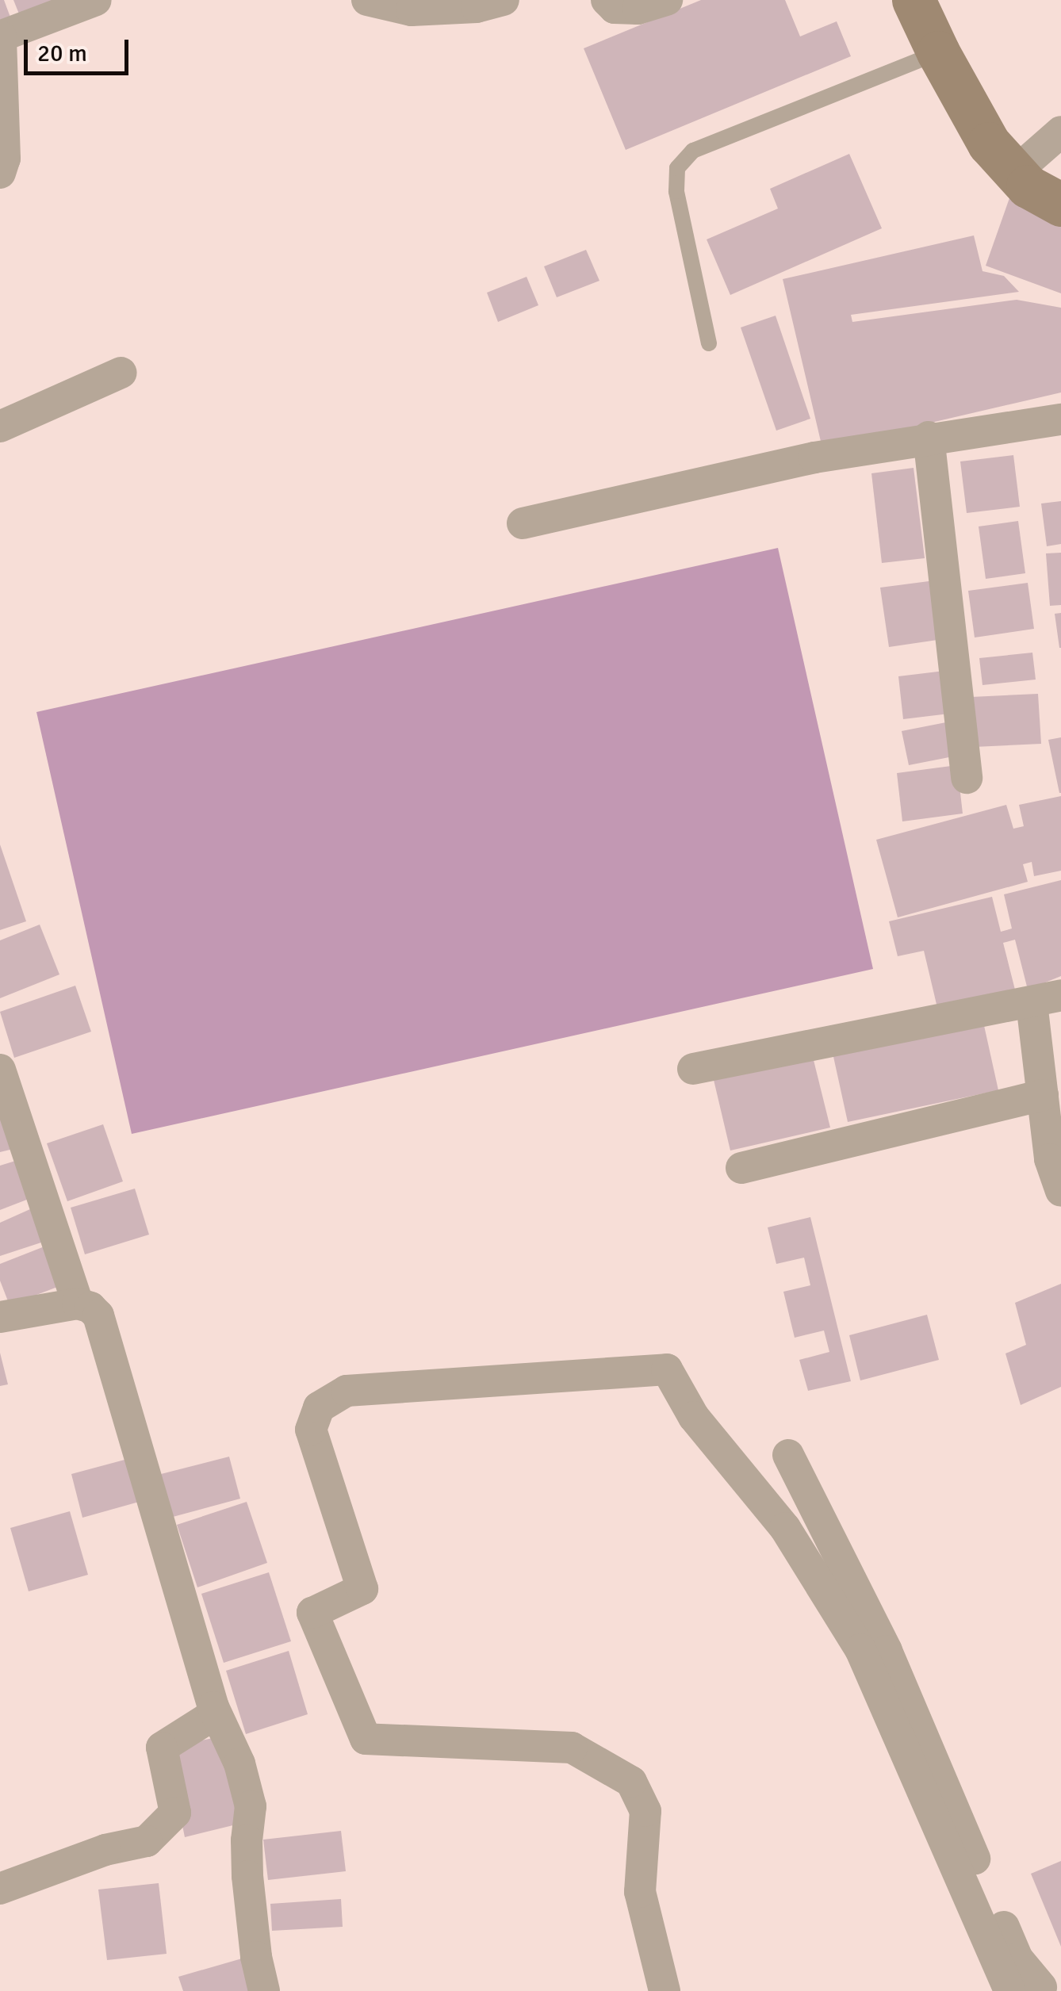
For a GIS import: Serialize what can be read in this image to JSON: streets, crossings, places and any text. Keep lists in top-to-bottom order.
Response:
{
  "scale_bar": "20 m"
}
